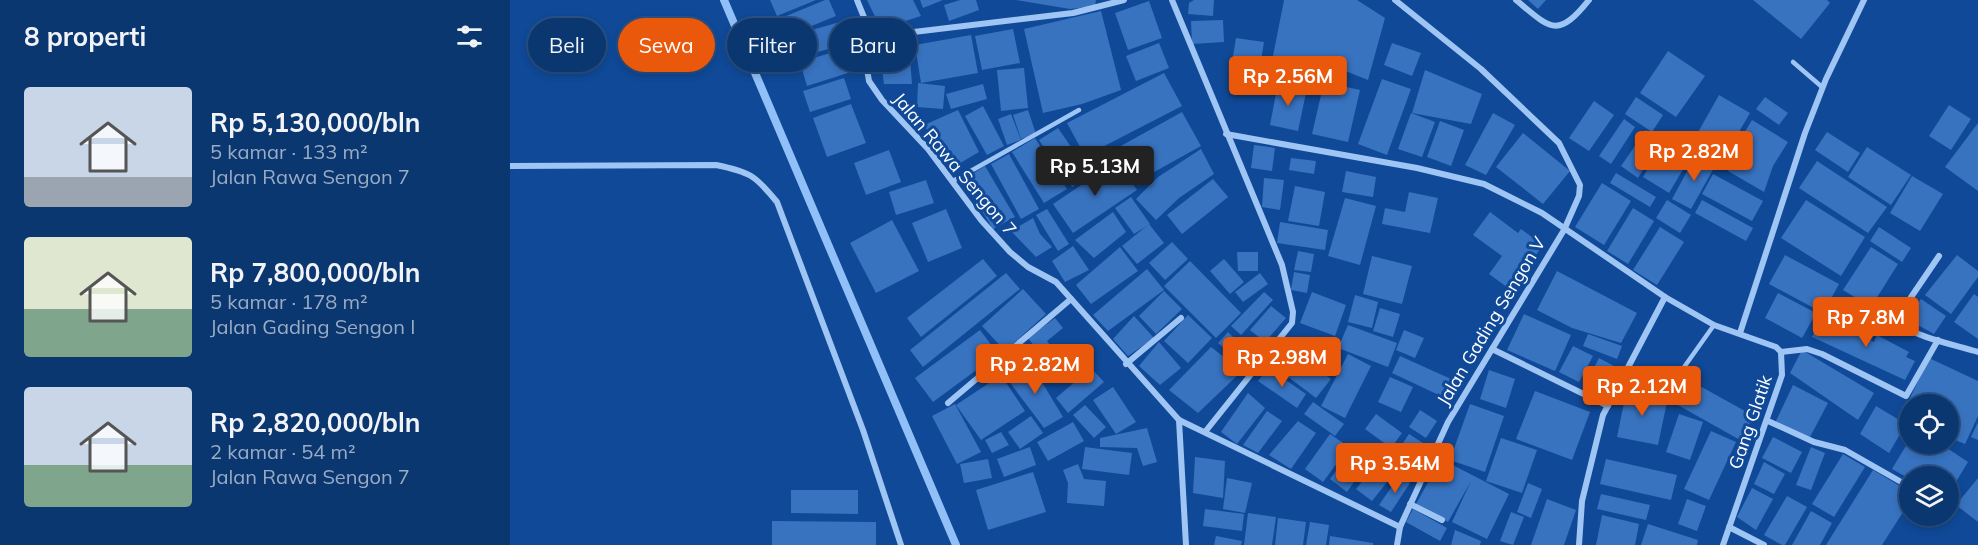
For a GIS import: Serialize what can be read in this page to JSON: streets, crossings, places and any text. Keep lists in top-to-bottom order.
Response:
{
  "streets": {
    "street": ["Jalan Rawa Sengon 7", "Jalan Gading Sengon V", "Gang Glatik"]
  },
  "page": {
    "heading": "8 properti",
    "chip": [
      "Beli",
      "Sewa",
      "Filter",
      "Baru"
    ],
    "price": [
      "Rp 2.56M",
      "Rp 2.82M",
      "Rp 5.13M",
      "Rp 7.8M",
      "Rp 2.98M",
      "Rp 2.82M",
      "Rp 2.12M",
      "Rp 3.54M"
    ],
    "list": [
      {
        "name": "Rp 5,130,000/bln",
        "note": "5 kamar · 133 m² · Jalan Rawa Sengon 7"
      },
      {
        "name": "Rp 7,800,000/bln",
        "note": "5 kamar · 178 m² · Jalan Gading Sengon I"
      },
      {
        "name": "Rp 2,820,000/bln",
        "note": "2 kamar · 54 m² · Jalan Rawa Sengon 7"
      }
    ]
  }
}
